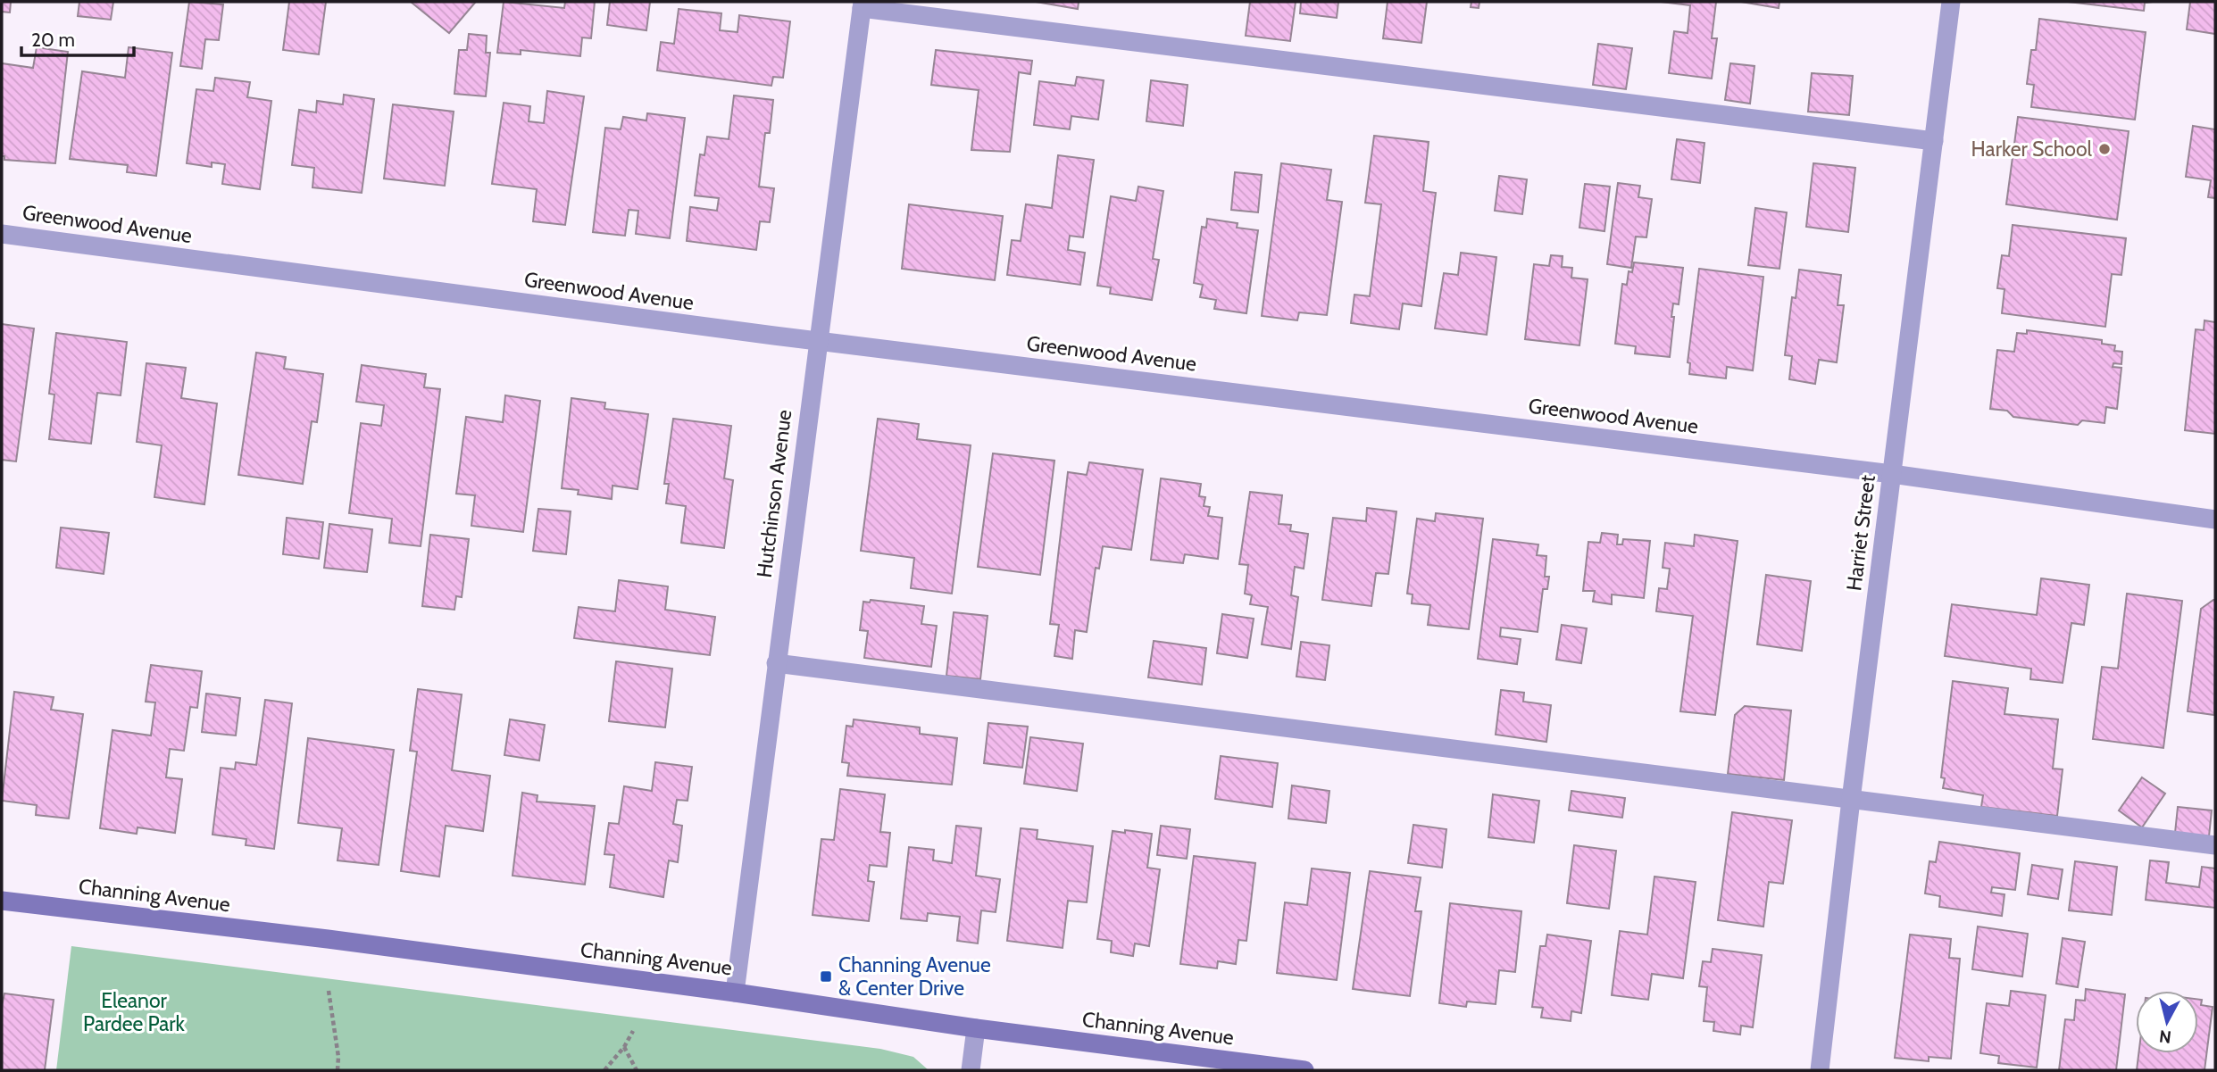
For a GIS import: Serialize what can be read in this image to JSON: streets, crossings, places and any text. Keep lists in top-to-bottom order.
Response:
{
  "streets": {
    "street": [
      "Greenwood Avenue",
      "Hutchinson Avenue",
      "Harriet Street",
      "Channing Avenue"
    ]
  },
  "crossings": [
    ["Greenwood Avenue", "Hutchinson Avenue"],
    ["Greenwood Avenue", "Harriet Street"],
    ["Hutchinson Avenue", "Channing Avenue"]
  ],
  "parks": ["Eleanor Pardee Park"],
  "places": {
    "other": ["Harker School"],
    "transit": ["Channing Avenue & Center Drive"]
  },
  "scale_bar": "20 m",
  "north": "bottom"
}
